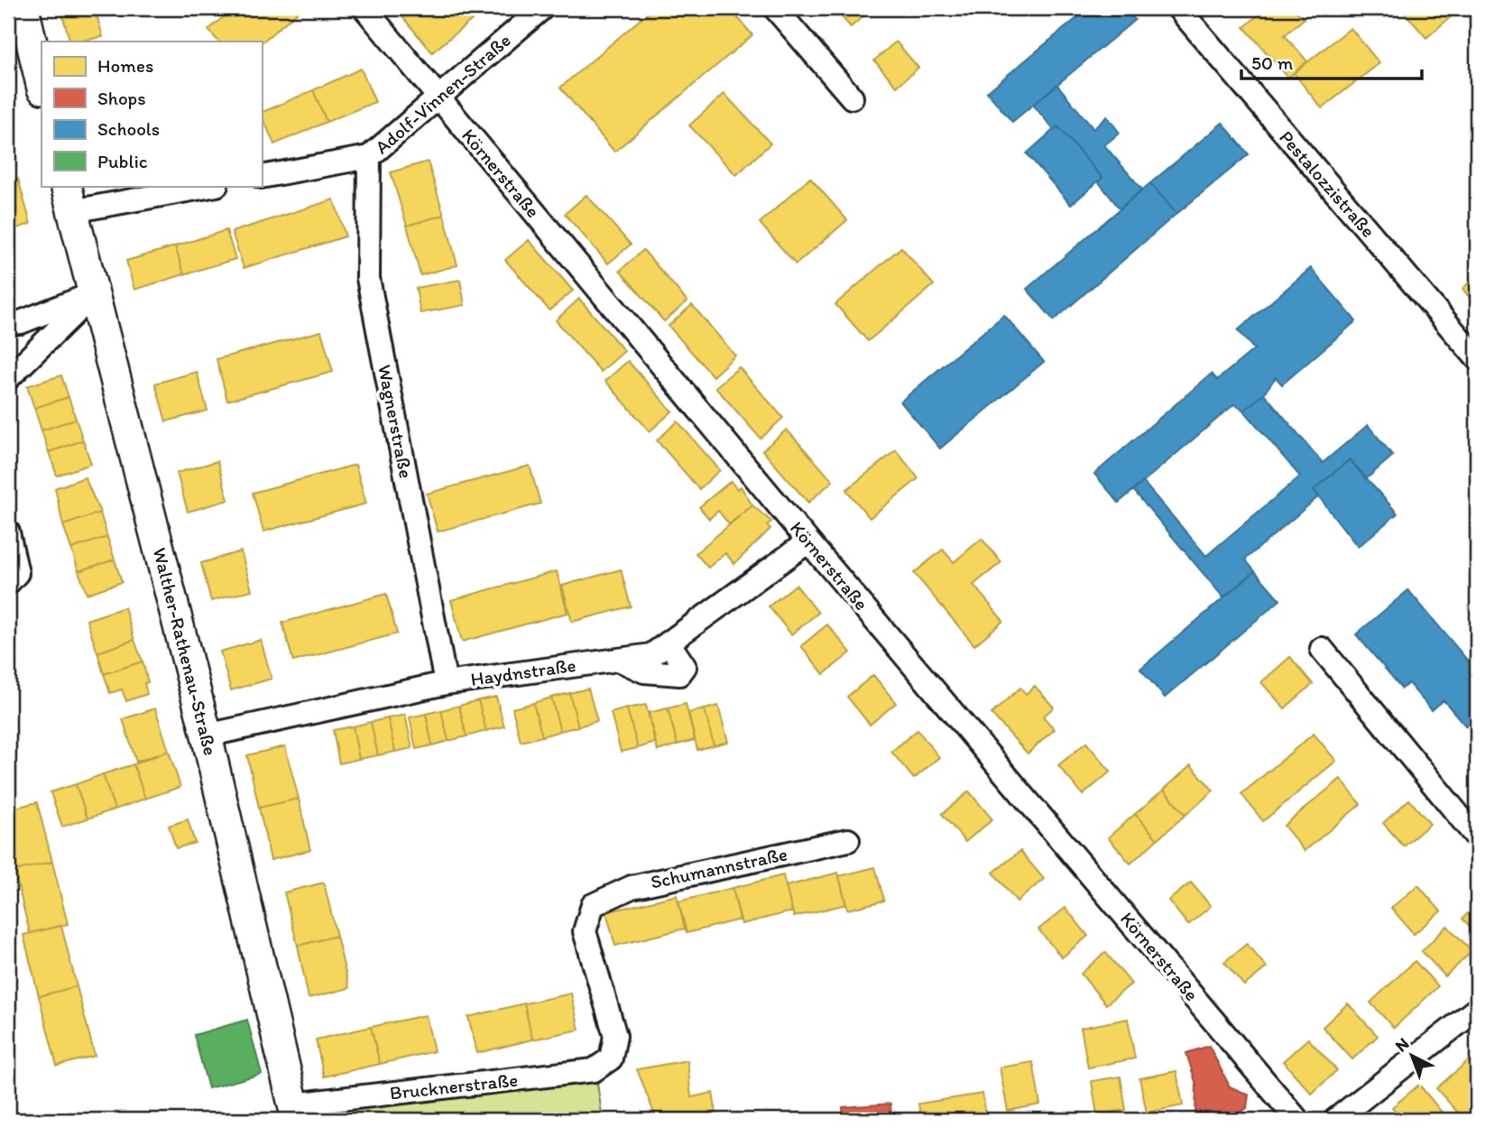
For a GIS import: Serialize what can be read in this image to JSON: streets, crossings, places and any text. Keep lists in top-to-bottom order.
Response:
{
  "streets": {
    "street": [
      "Adolf-Vinnen-Straße",
      "Körnerstraße",
      "Pestalozzistraße",
      "Wagnerstraße",
      "Walther-Rathenau-Straße",
      "Haydnstraße",
      "Schumannstraße",
      "Brucknerstraße"
    ]
  },
  "crossings": [
    ["Adolf-Vinnen-Straße", "Körnerstraße"],
    ["Adolf-Vinnen-Straße", "Wagnerstraße"],
    ["Körnerstraße", "Haydnstraße"],
    ["Wagnerstraße", "Haydnstraße"],
    ["Walther-Rathenau-Straße", "Haydnstraße"],
    ["Walther-Rathenau-Straße", "Brucknerstraße"],
    ["Schumannstraße", "Brucknerstraße"]
  ],
  "legend": [
    "Homes",
    "Shops",
    "Schools",
    "Public"
  ],
  "scale_bar": "50 m",
  "north": "top left"
}
